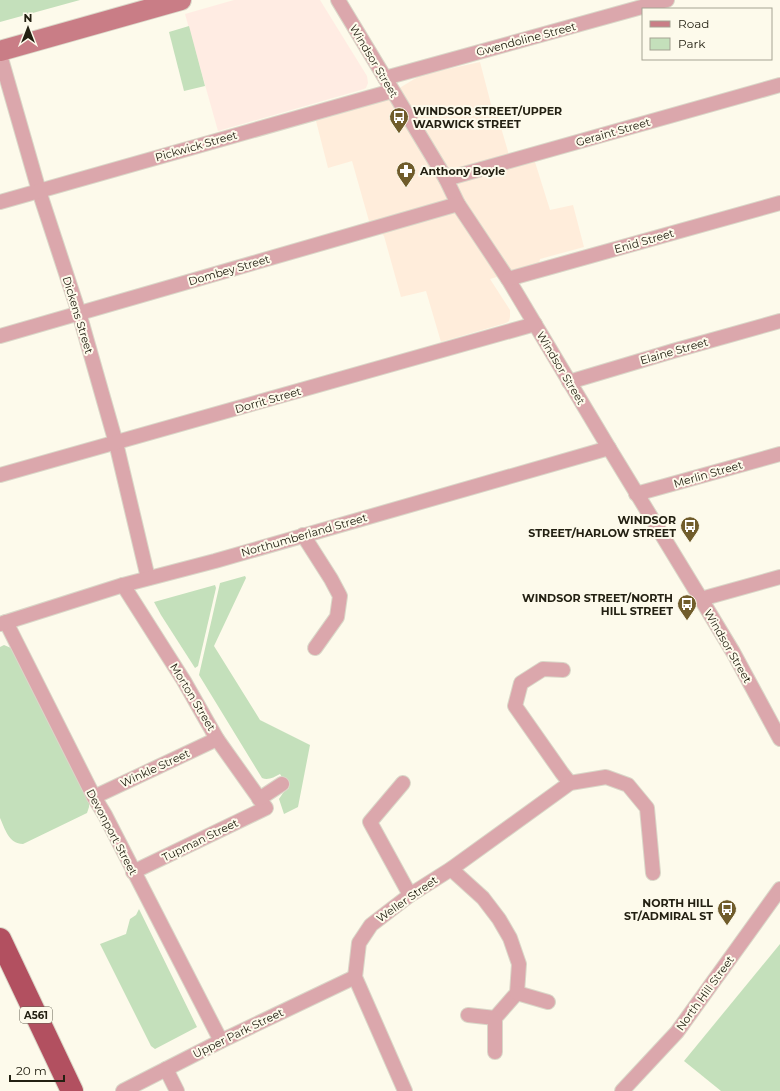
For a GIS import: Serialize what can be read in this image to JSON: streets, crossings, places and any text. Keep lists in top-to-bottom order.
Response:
{
  "streets": {
    "highway": ["A561"],
    "street": [
      "Gwendoline Street",
      "Windsor Street",
      "Geraint Street",
      "Pickwick Street",
      "Enid Street",
      "Dombey Street",
      "Dickens Street",
      "Elaine Street",
      "Dorrit Street",
      "Merlin Street",
      "Northumberland Street",
      "Morton Street",
      "Winkle Street",
      "Devonport Street",
      "Tupman Street",
      "Weller Street",
      "North Hill Street",
      "Upper Park Street"
    ]
  },
  "crossings": [
    ["Gwendoline Street", "Windsor Street"],
    ["Windsor Street", "Geraint Street"],
    ["Windsor Street", "Pickwick Street"],
    ["Windsor Street", "Enid Street"],
    ["Windsor Street", "Dombey Street"],
    ["Windsor Street", "Elaine Street"],
    ["Windsor Street", "Dorrit Street"],
    ["Windsor Street", "Merlin Street"],
    ["Windsor Street", "Northumberland Street"],
    ["Pickwick Street", "Dickens Street"],
    ["Dombey Street", "Dickens Street"],
    ["Dickens Street", "Dorrit Street"],
    ["Dickens Street", "Northumberland Street"],
    ["Northumberland Street", "Morton Street"],
    ["Northumberland Street", "Devonport Street"],
    ["Morton Street", "Winkle Street"],
    ["Morton Street", "Tupman Street"],
    ["Winkle Street", "Devonport Street"],
    ["Devonport Street", "Tupman Street"],
    ["Devonport Street", "Upper Park Street"],
    ["Weller Street", "Upper Park Street"]
  ],
  "places": {
    "bus stop": [
      "WINDSOR STREET/UPPER WARWICK STREET",
      "WINDSOR STREET/HARLOW STREET",
      "WINDSOR STREET/NORTH HILL STREET",
      "NORTH HILL ST/ADMIRAL ST"
    ],
    "pharmacy": ["Anthony Boyle"]
  },
  "legend": ["Road", "Park"],
  "scale_bar": "20 m",
  "north": "top"
}
